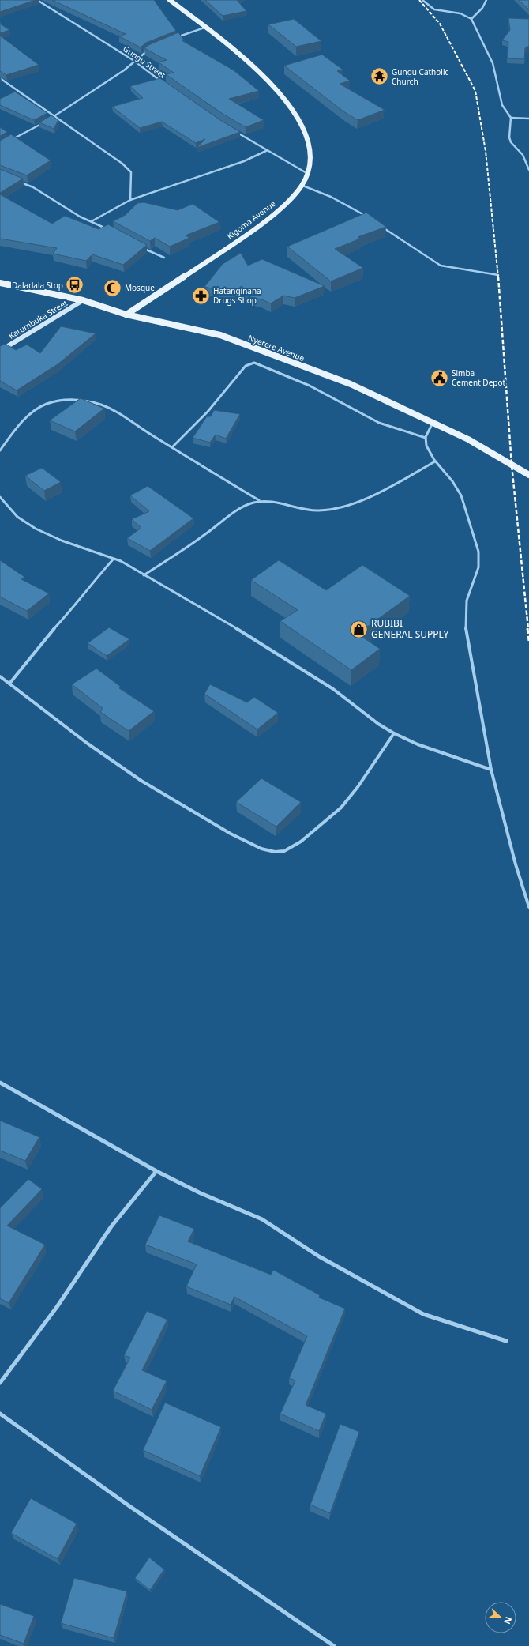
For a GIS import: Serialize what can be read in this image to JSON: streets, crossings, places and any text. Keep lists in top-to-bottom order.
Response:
{
  "streets": {
    "main road": ["Kigoma Avenue", "Katumbuka Street", "Nyerere Avenue"],
    "street": ["Gungu Street"]
  },
  "crossings": [
    ["Kigoma Avenue", "Nyerere Avenue"],
    ["Katumbuka Street", "Nyerere Avenue"]
  ],
  "places": {
    "temple": ["Gungu Catholic Church"],
    "bus stop": ["Daladala Stop"],
    "mosque": ["Mosque"],
    "pharmacy": ["Hatanginana Drugs Shop"],
    "public building": ["Simba Cement Depot"],
    "shop": ["RUBIBI GENERAL SUPPLY"]
  },
  "north": "right"
}
